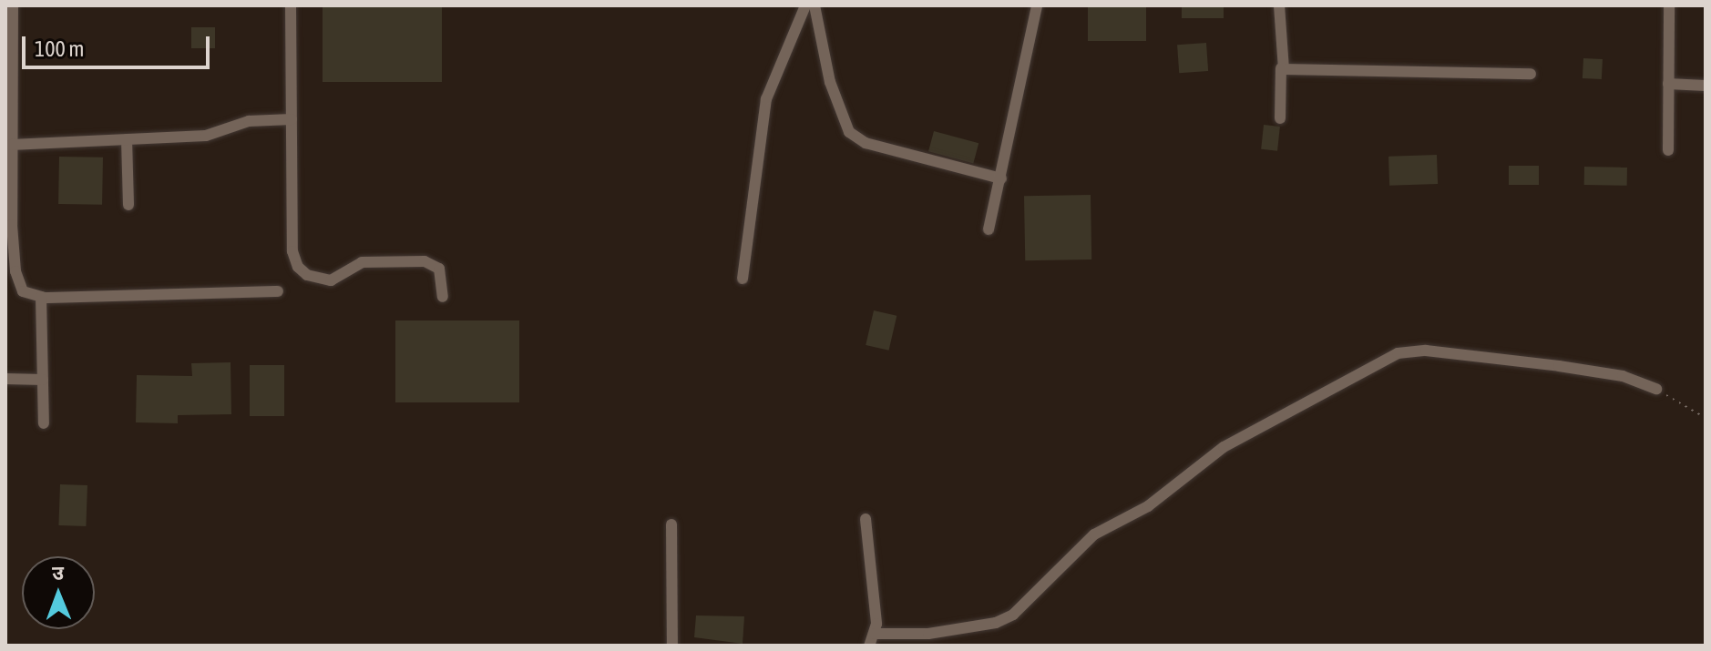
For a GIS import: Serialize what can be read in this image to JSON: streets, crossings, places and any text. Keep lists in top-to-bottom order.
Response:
{
  "scale_bar": "100 m",
  "north": "top"
}
